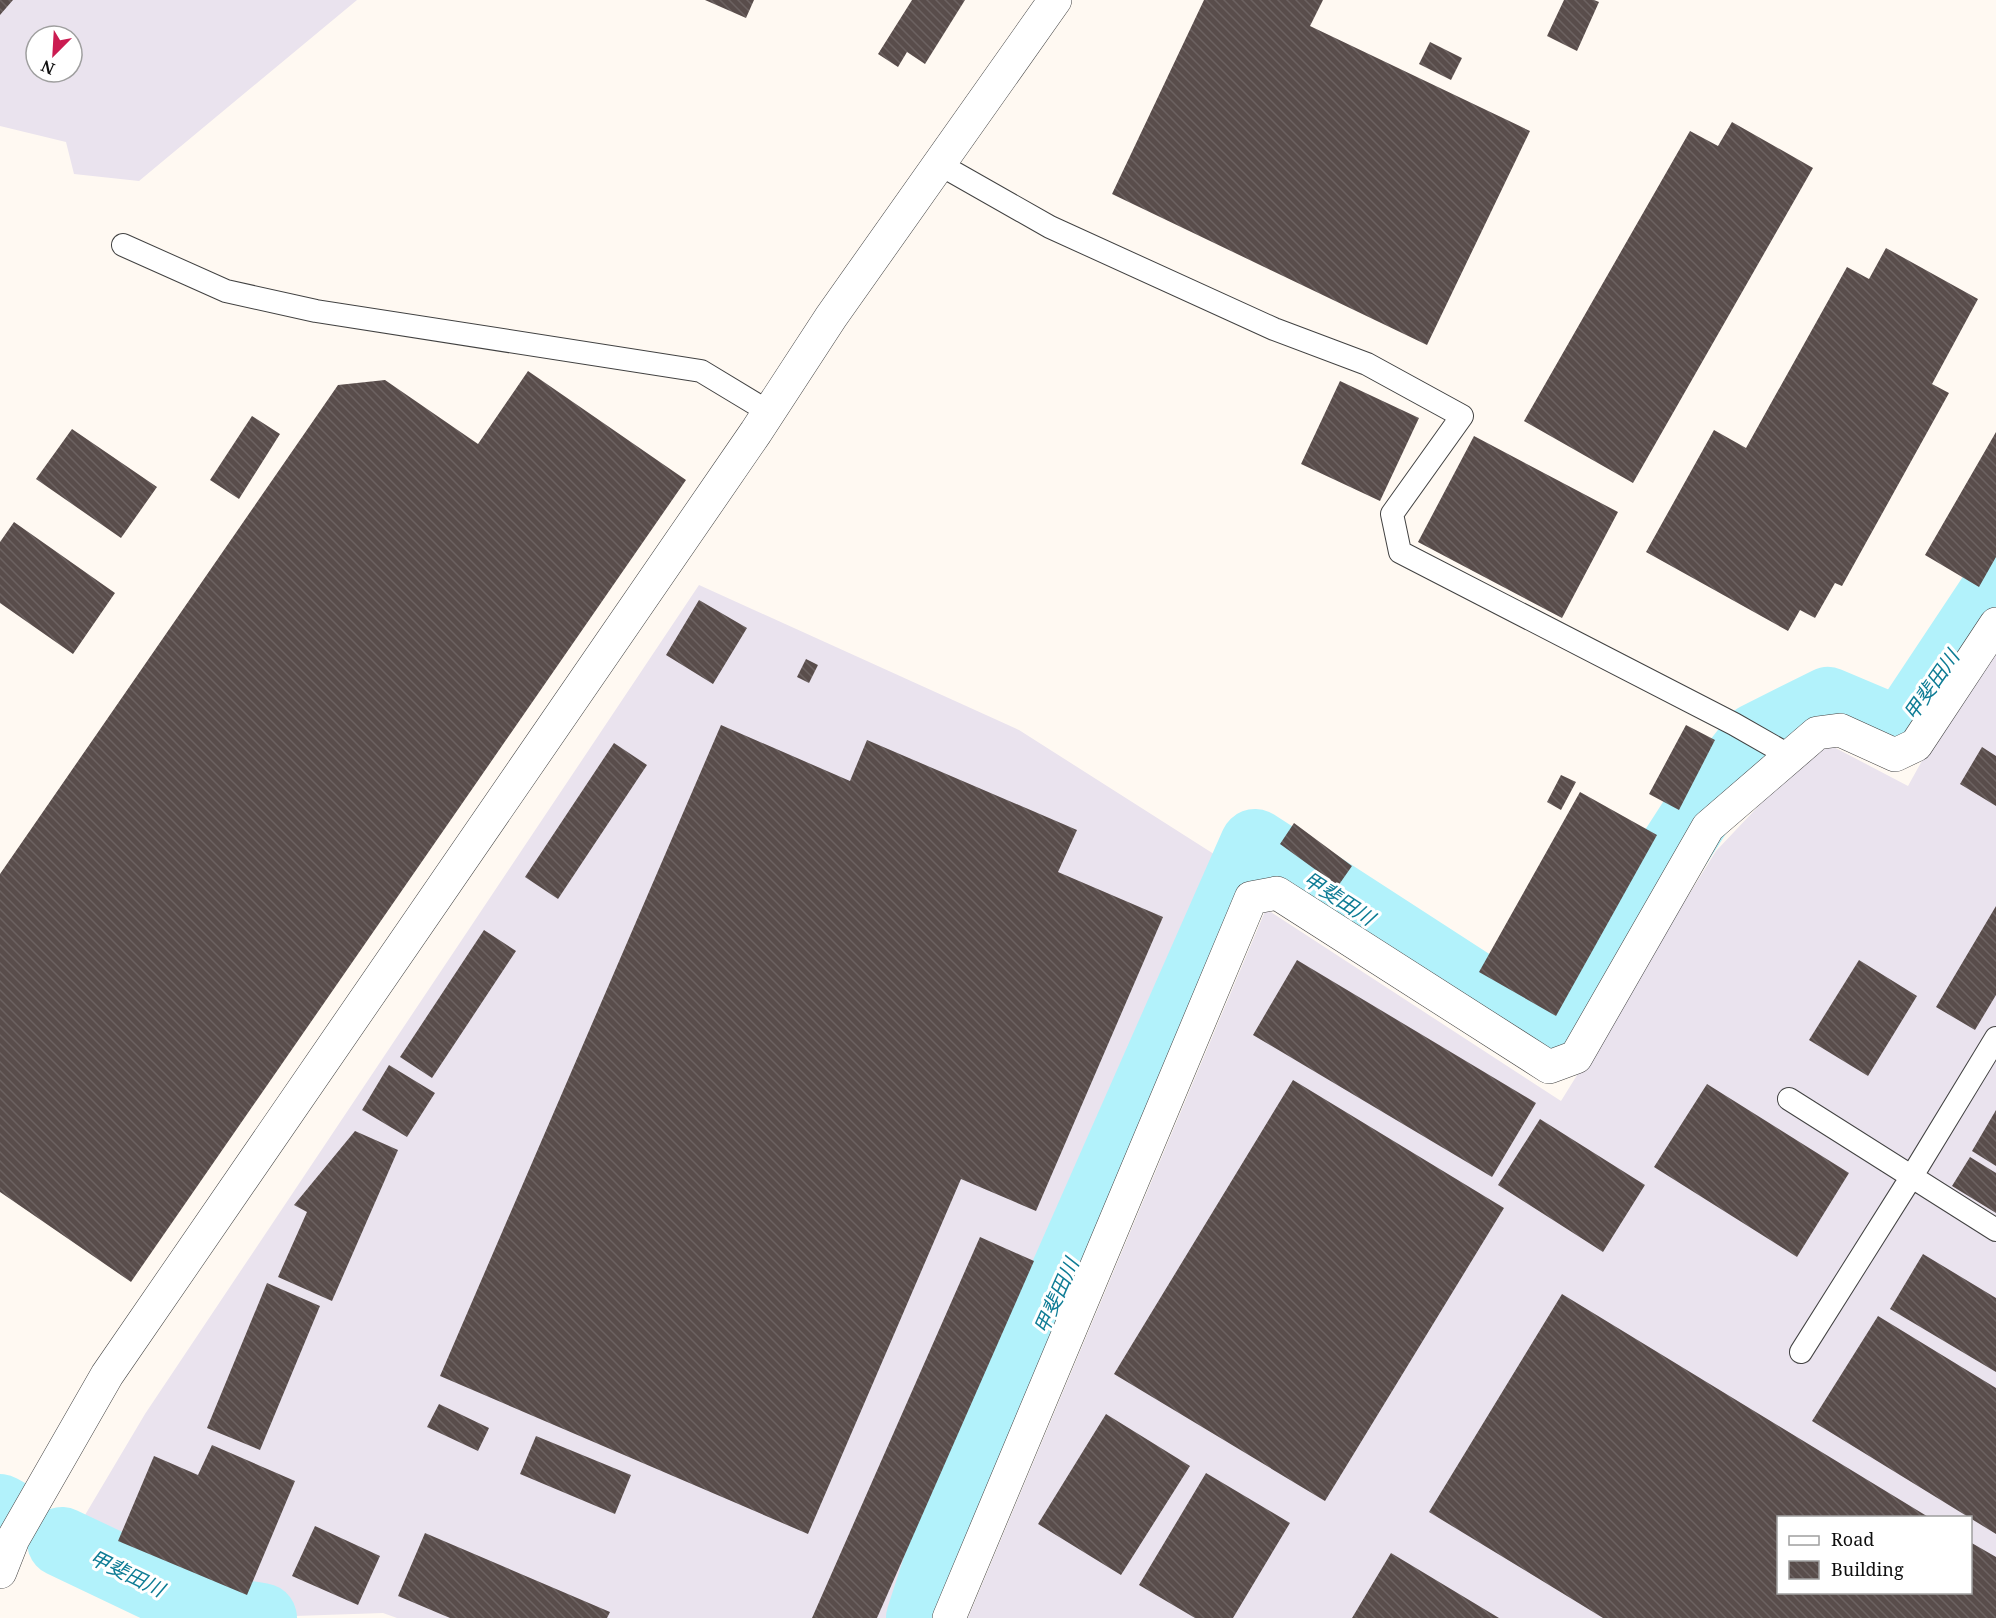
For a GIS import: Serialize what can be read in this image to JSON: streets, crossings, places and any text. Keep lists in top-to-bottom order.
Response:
{
  "water": ["甲斐田川"],
  "legend": ["Road", "Building"],
  "north": "bottom left"
}
